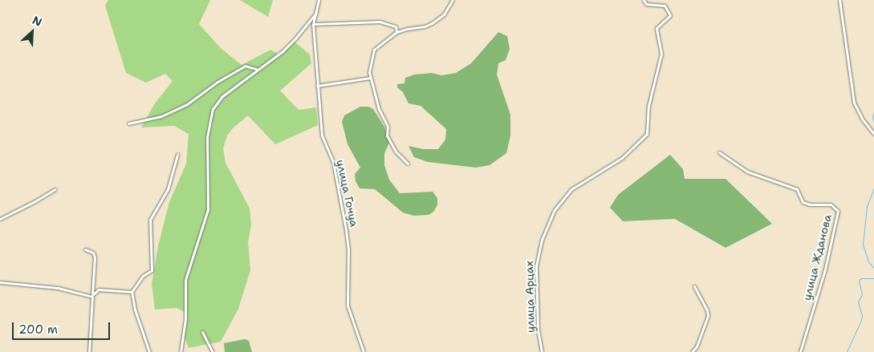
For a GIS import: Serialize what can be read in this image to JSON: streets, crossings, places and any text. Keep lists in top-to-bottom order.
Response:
{
  "streets": {
    "street": ["улица Гочуа", "улица Жданова", "улица Арцах"]
  },
  "scale_bar": "200 m",
  "north": "top right"
}
